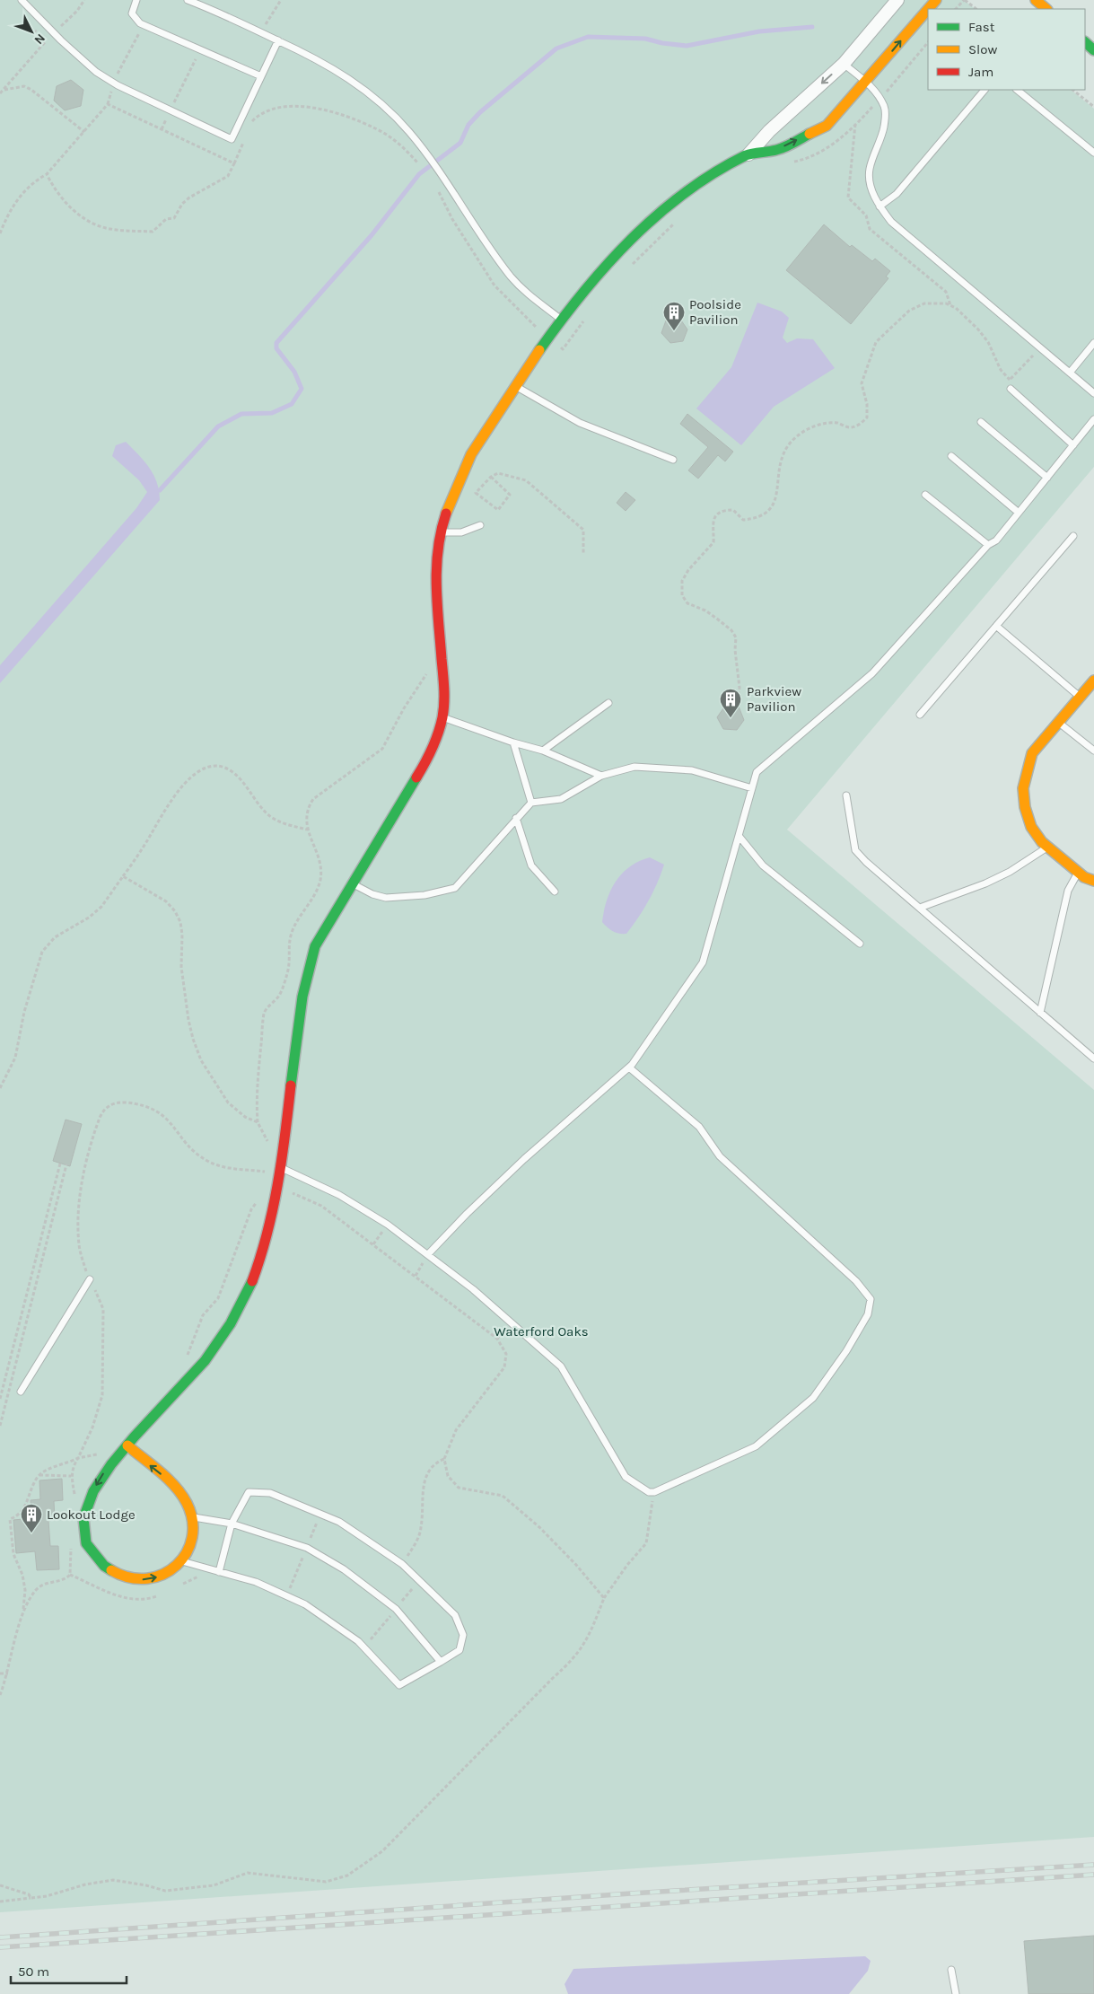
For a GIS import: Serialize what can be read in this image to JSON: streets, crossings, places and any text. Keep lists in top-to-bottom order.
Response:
{
  "parks": ["Waterford Oaks"],
  "places": {
    "building": ["Poolside Pavilion", "Parkview Pavilion", "Lookout Lodge"]
  },
  "legend": ["Fast", "Slow", "Jam"],
  "scale_bar": "50 m",
  "north": "bottom right"
}
